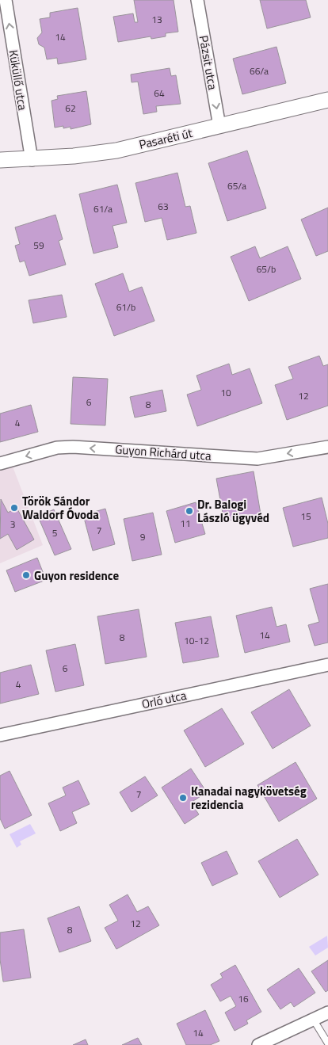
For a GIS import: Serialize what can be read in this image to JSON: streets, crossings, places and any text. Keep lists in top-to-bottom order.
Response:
{
  "streets": {
    "street": [
      "Pázsit utca",
      "Küküllő utca",
      "Pasaréti út",
      "Guyon Richárd utca",
      "Orló utca"
    ]
  },
  "crossings": [
    ["Pázsit utca", "Pasaréti út"],
    ["Küküllő utca", "Pasaréti út"]
  ],
  "one_way": ["Pázsit utca", "Küküllő utca", "Guyon Richárd utca"],
  "places": [
    "Török Sándor Waldorf Óvoda",
    "Dr. Balogi László ügyvéd",
    "Guyon residence",
    "Kanadai nagykövetség rezidencia"
  ],
  "house_numbers": [
    "13",
    "14",
    "66/a",
    "64",
    "62",
    "65/a",
    "63",
    "61/a",
    "59",
    "65/b",
    "61/b",
    "10",
    "12",
    "6",
    "8",
    "4",
    "15",
    "11",
    "3",
    "7",
    "5",
    "9",
    "14",
    "8",
    "10-12",
    "6",
    "4",
    "7",
    "12",
    "8",
    "16",
    "14"
  ]
}
